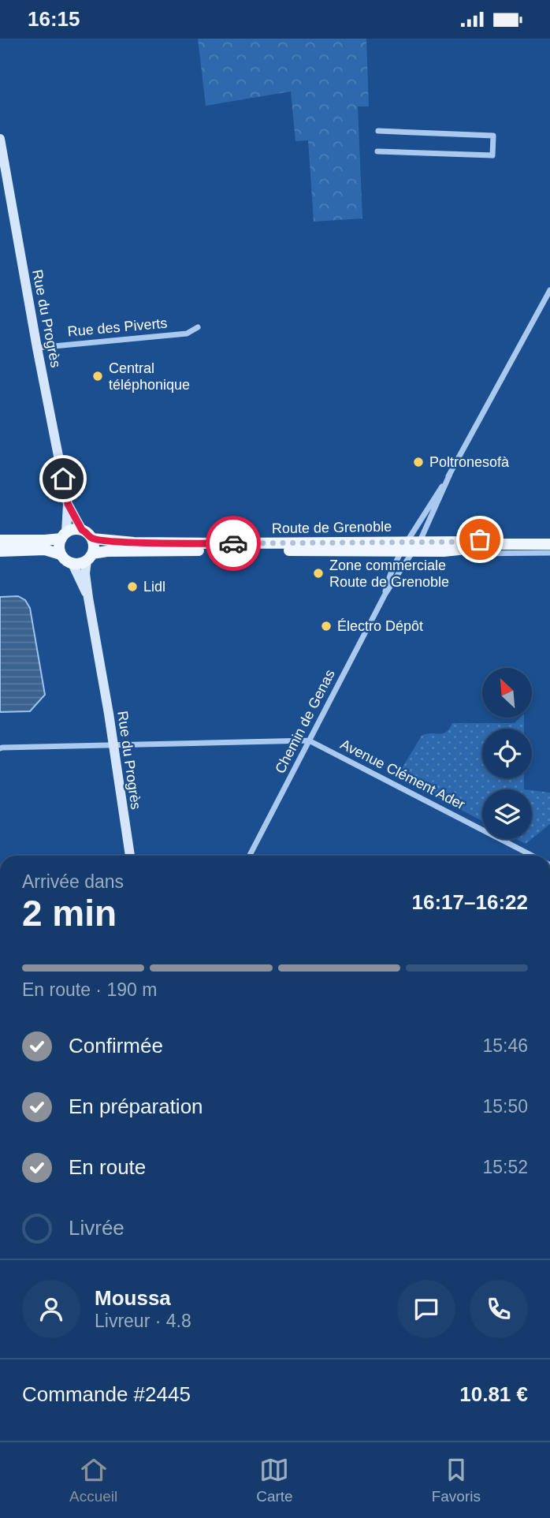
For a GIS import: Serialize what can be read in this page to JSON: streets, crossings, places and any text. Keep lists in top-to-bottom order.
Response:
{
  "streets": {
    "main road": ["Route de Grenoble"],
    "street": [
      "Rue du Progrès",
      "Rue des Piverts",
      "Chemin de Genas",
      "Avenue Clément Ader"
    ]
  },
  "crossings": [
    ["Rue du Progrès", "Rue des Piverts"],
    ["Rue du Progrès", "Route de Grenoble"],
    ["Route de Grenoble", "Chemin de Genas"],
    ["Chemin de Genas", "Avenue Clément Ader"]
  ],
  "places": [
    "Central téléphonique",
    "Poltronesofà",
    "Zone commerciale Route de Grenoble",
    "Lidl",
    "Électro Dépôt"
  ],
  "north": "top left",
  "page": {
    "status": "16:15",
    "heading": ["2 min", "Arrivée dans", "16:17–16:22"],
    "panel": [
      "Moussa",
      "Livreur · 4.8",
      "Commande #2445",
      "10.81 €"
    ],
    "bar": "En route · 190 m",
    "list": [
      ["Confirmée", "15:46"],
      ["En préparation", "15:50"],
      ["En route", "15:52"],
      "Livrée"
    ],
    "tabs": ["Accueil", "Carte", "Favoris"]
  }
}
